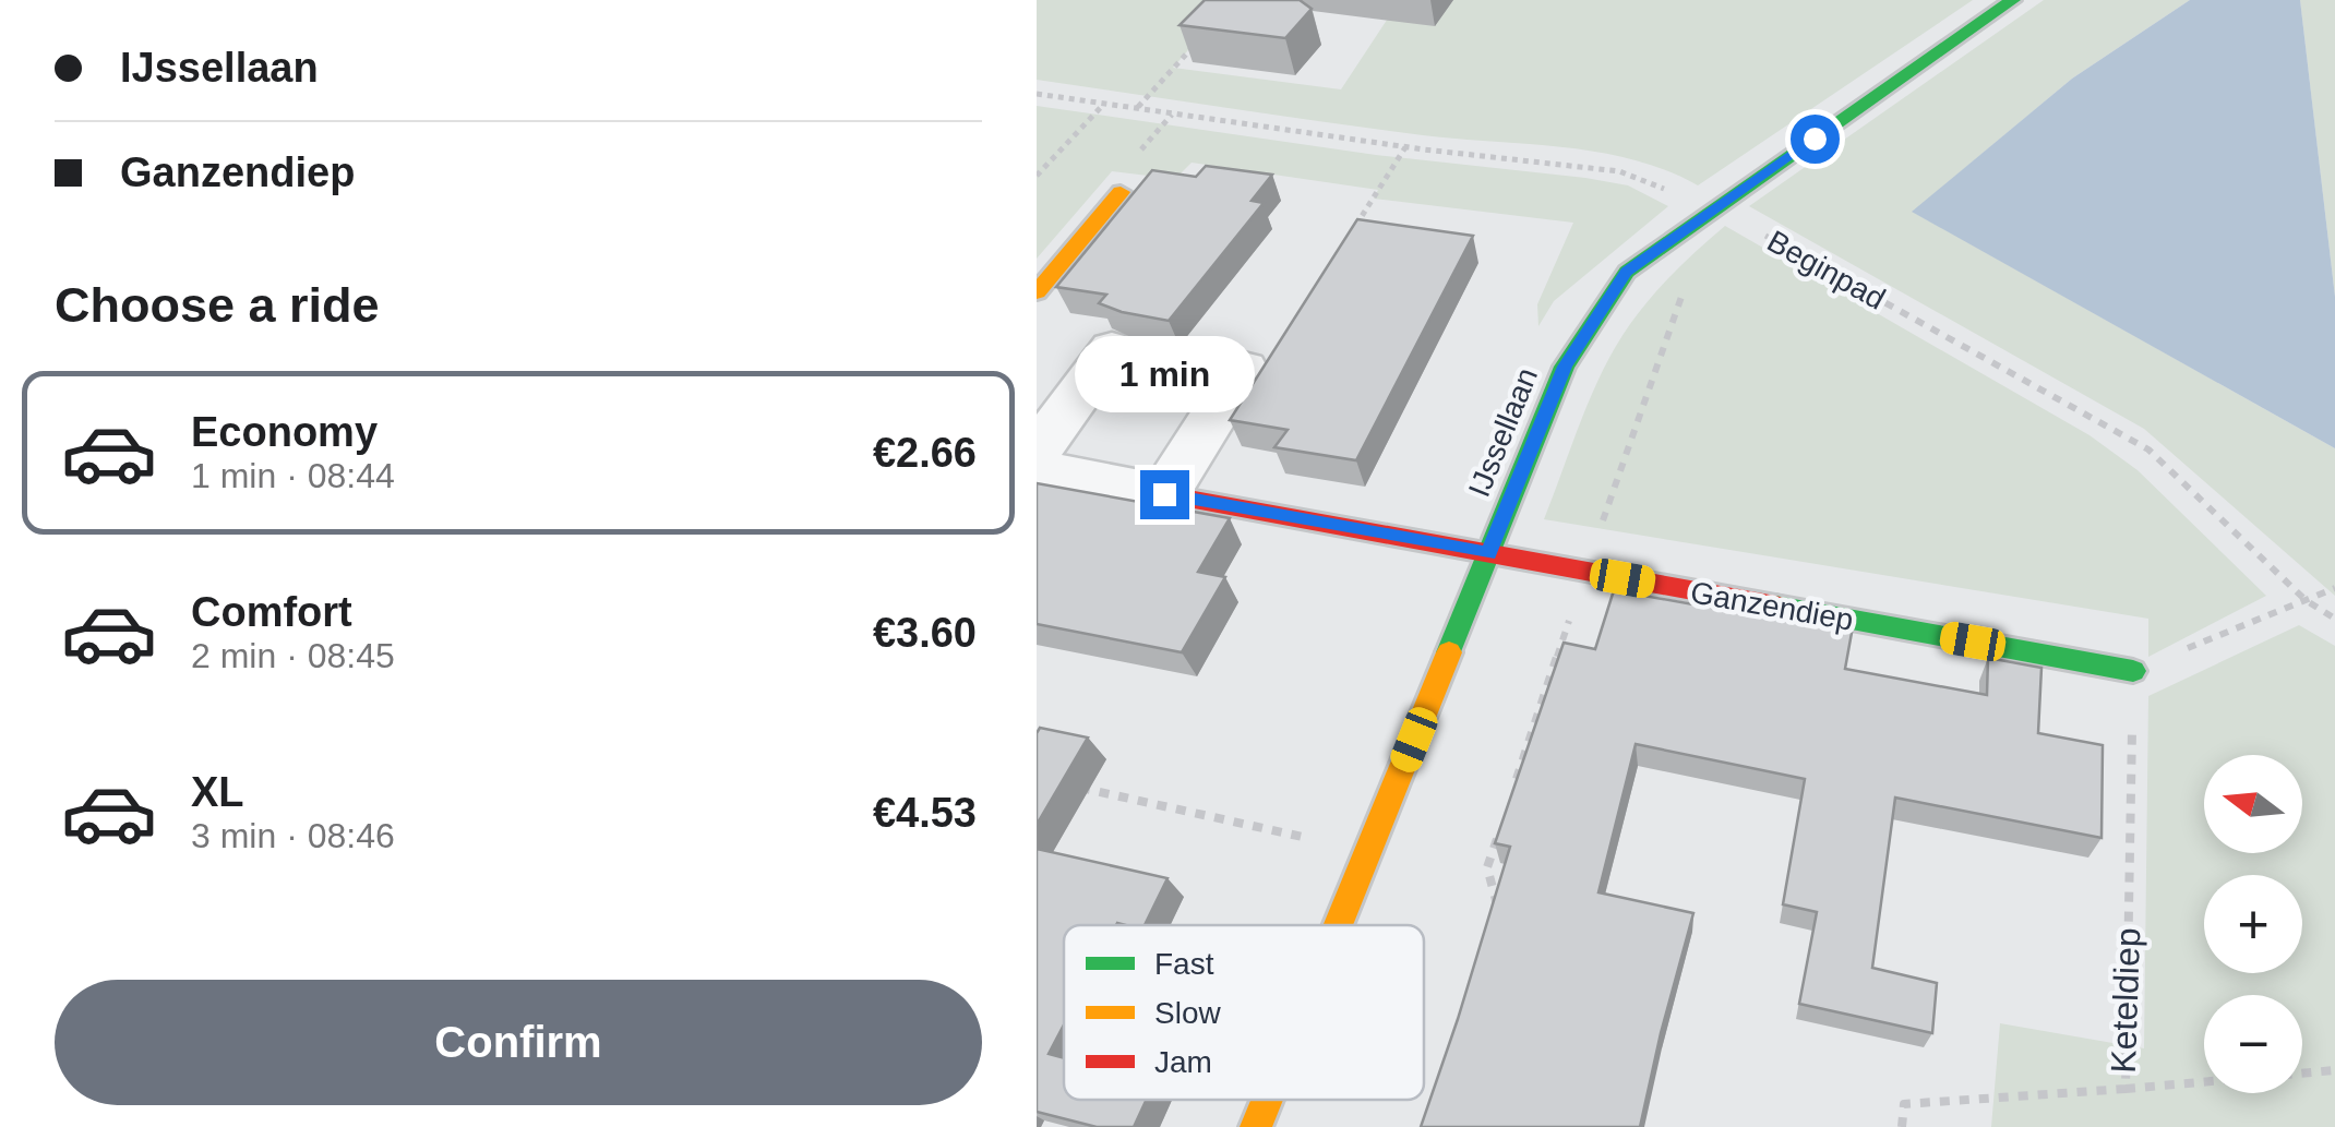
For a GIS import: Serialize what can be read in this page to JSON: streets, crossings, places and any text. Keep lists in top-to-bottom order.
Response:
{
  "streets": {
    "street": ["IJssellaan", "Ganzendiep"],
    "path": ["Beginpad", "Keteldiep"]
  },
  "crossings": [
    ["Beginpad", "IJssellaan"],
    ["IJssellaan", "Ganzendiep"],
    ["Ganzendiep", "Keteldiep"]
  ],
  "legend": ["Fast", "Slow", "Jam"],
  "north": "left",
  "page": {
    "banner": ["IJssellaan", "Ganzendiep"],
    "heading": "Choose a ride",
    "bubble": "1 min",
    "list": [
      {
        "name": "Economy",
        "note": "1 min · 08:44",
        "value": "€2.66"
      },
      {
        "name": "Comfort",
        "note": "2 min · 08:45",
        "value": "€3.60"
      },
      {
        "name": "XL",
        "note": "3 min · 08:46",
        "value": "€4.53"
      }
    ],
    "map_buttons": ["+", "−"],
    "buttons": "Confirm"
  }
}
